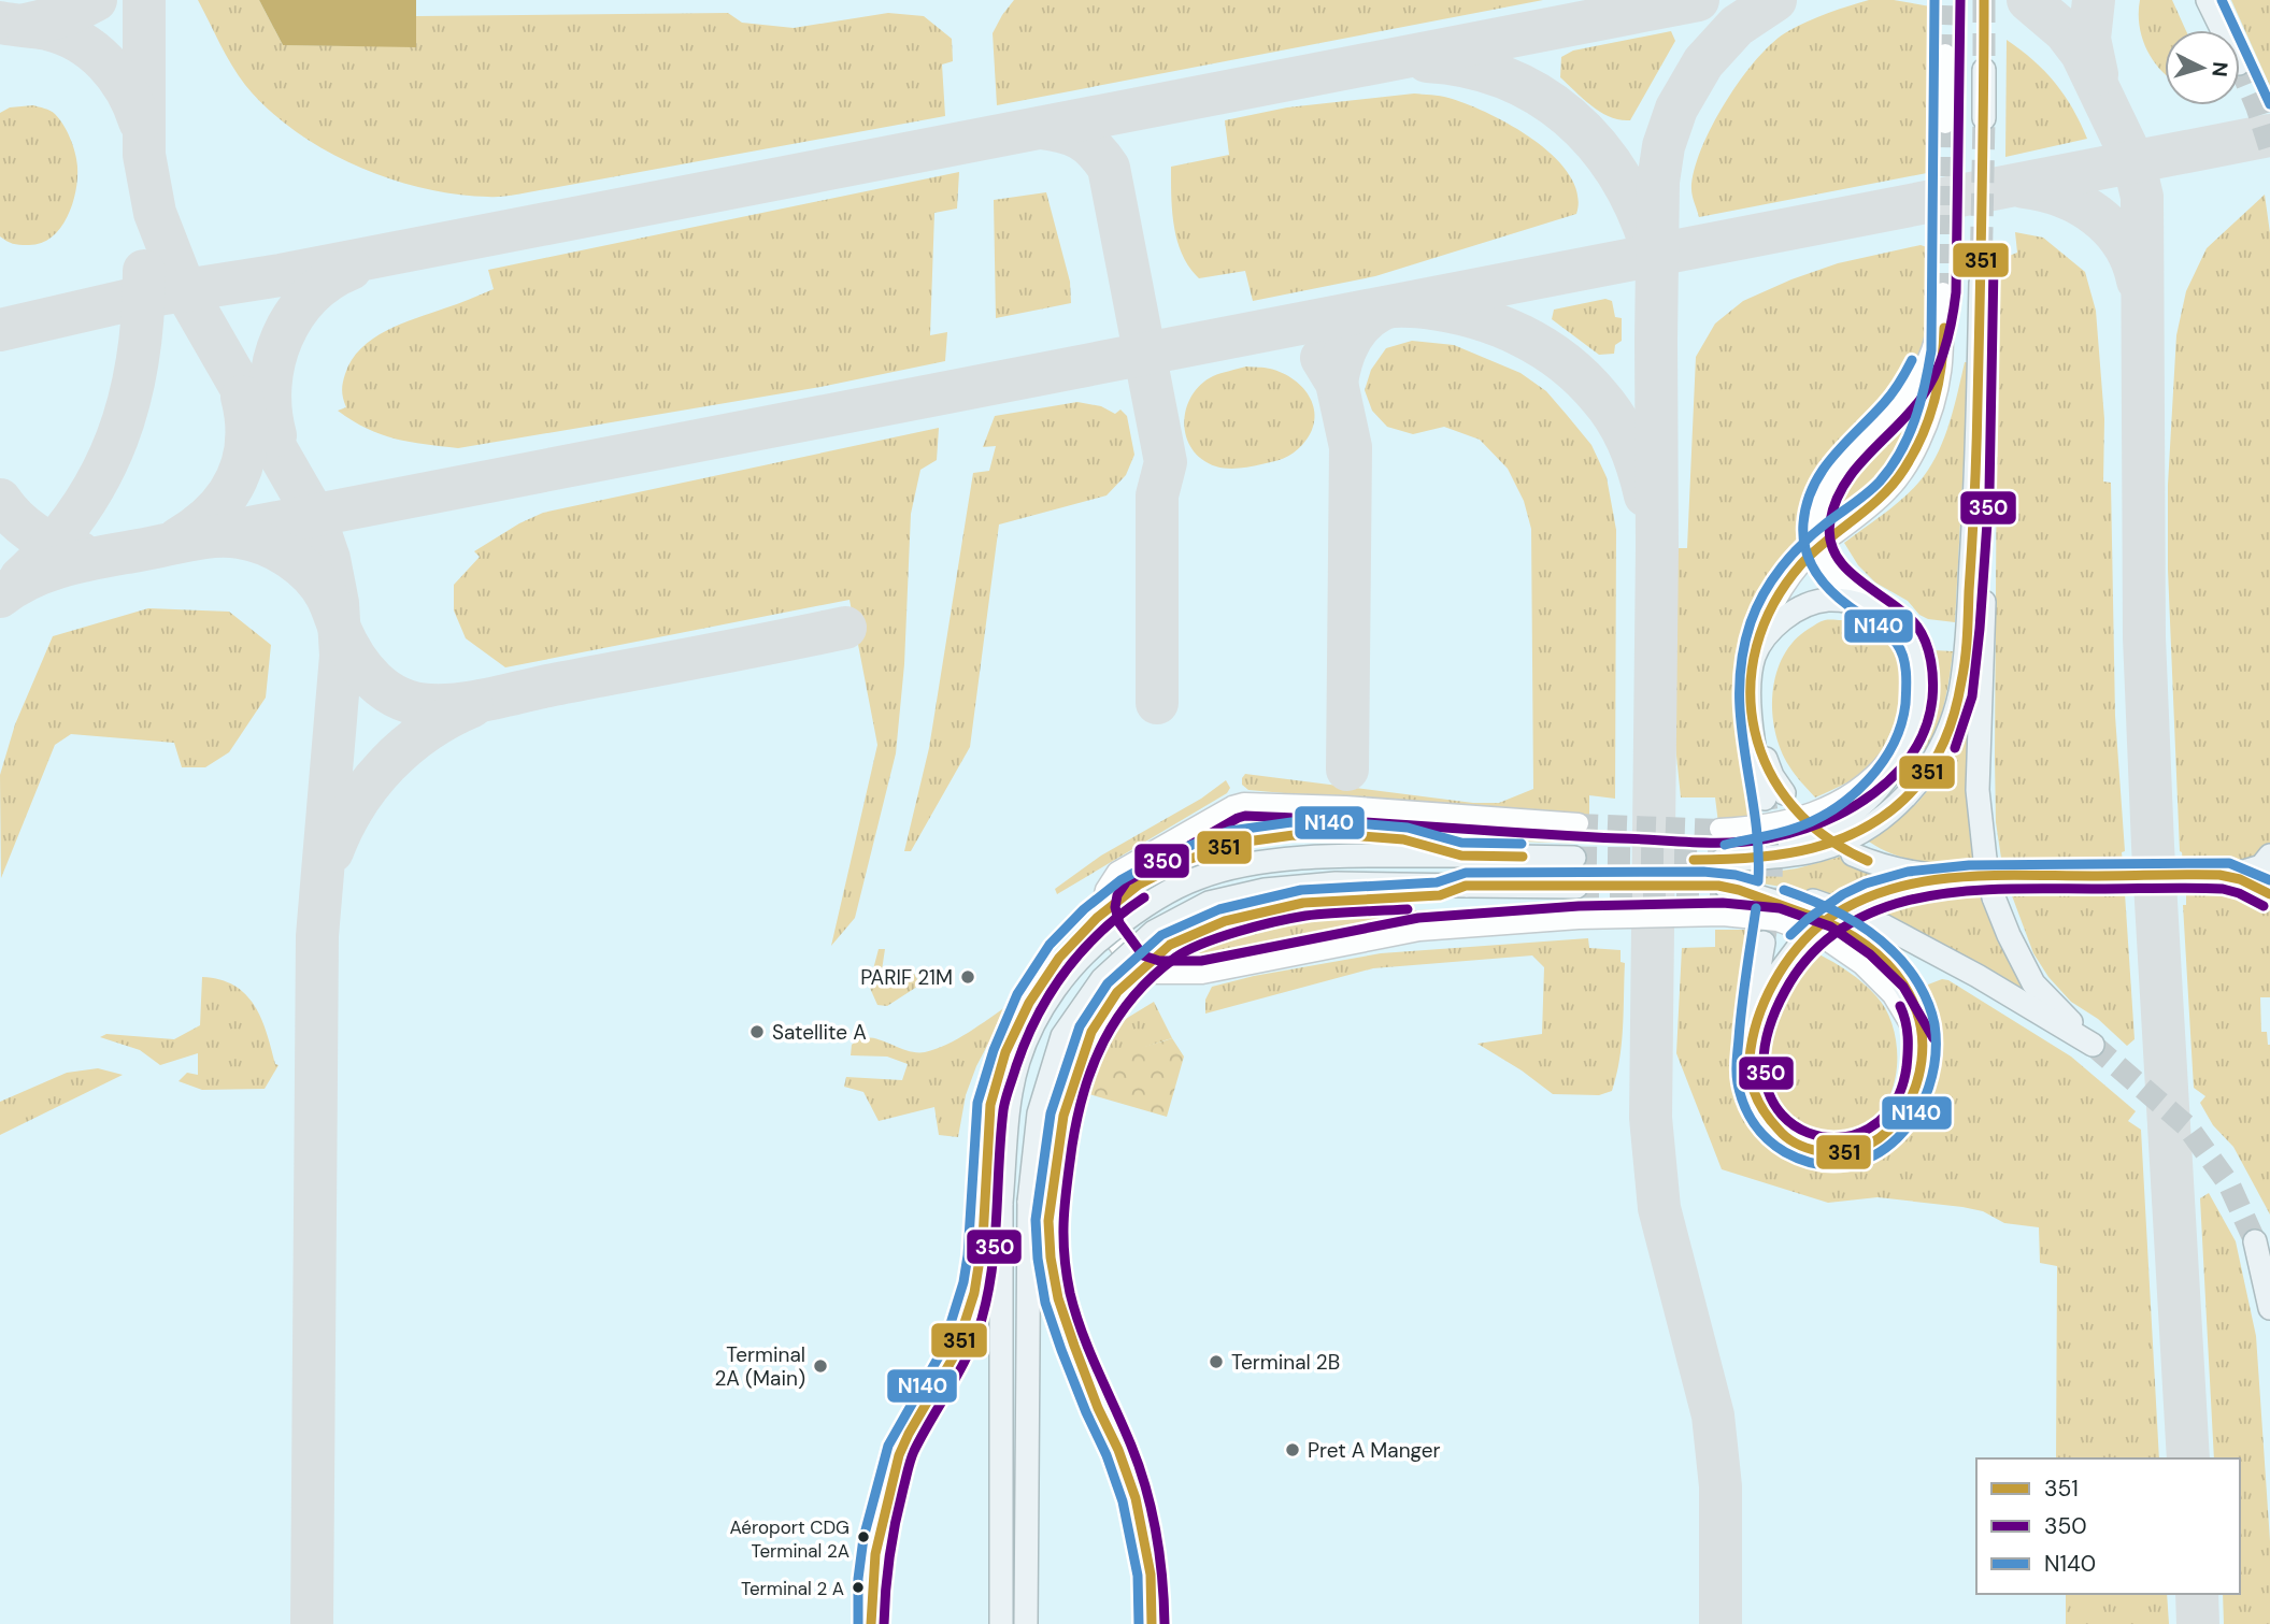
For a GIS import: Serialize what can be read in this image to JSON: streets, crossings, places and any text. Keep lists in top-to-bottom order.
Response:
{
  "places": [
    "PARIF 21M",
    "Satellite A",
    "Terminal 2B",
    "Terminal 2A (Main)",
    "Pret A Manger",
    "Aéroport CDG Terminal 2A",
    "Terminal 2 A"
  ],
  "lines": ["transit line 351", "transit line 350", "transit line N140"],
  "legend": ["351", "350", "N140"],
  "north": "right"
}
